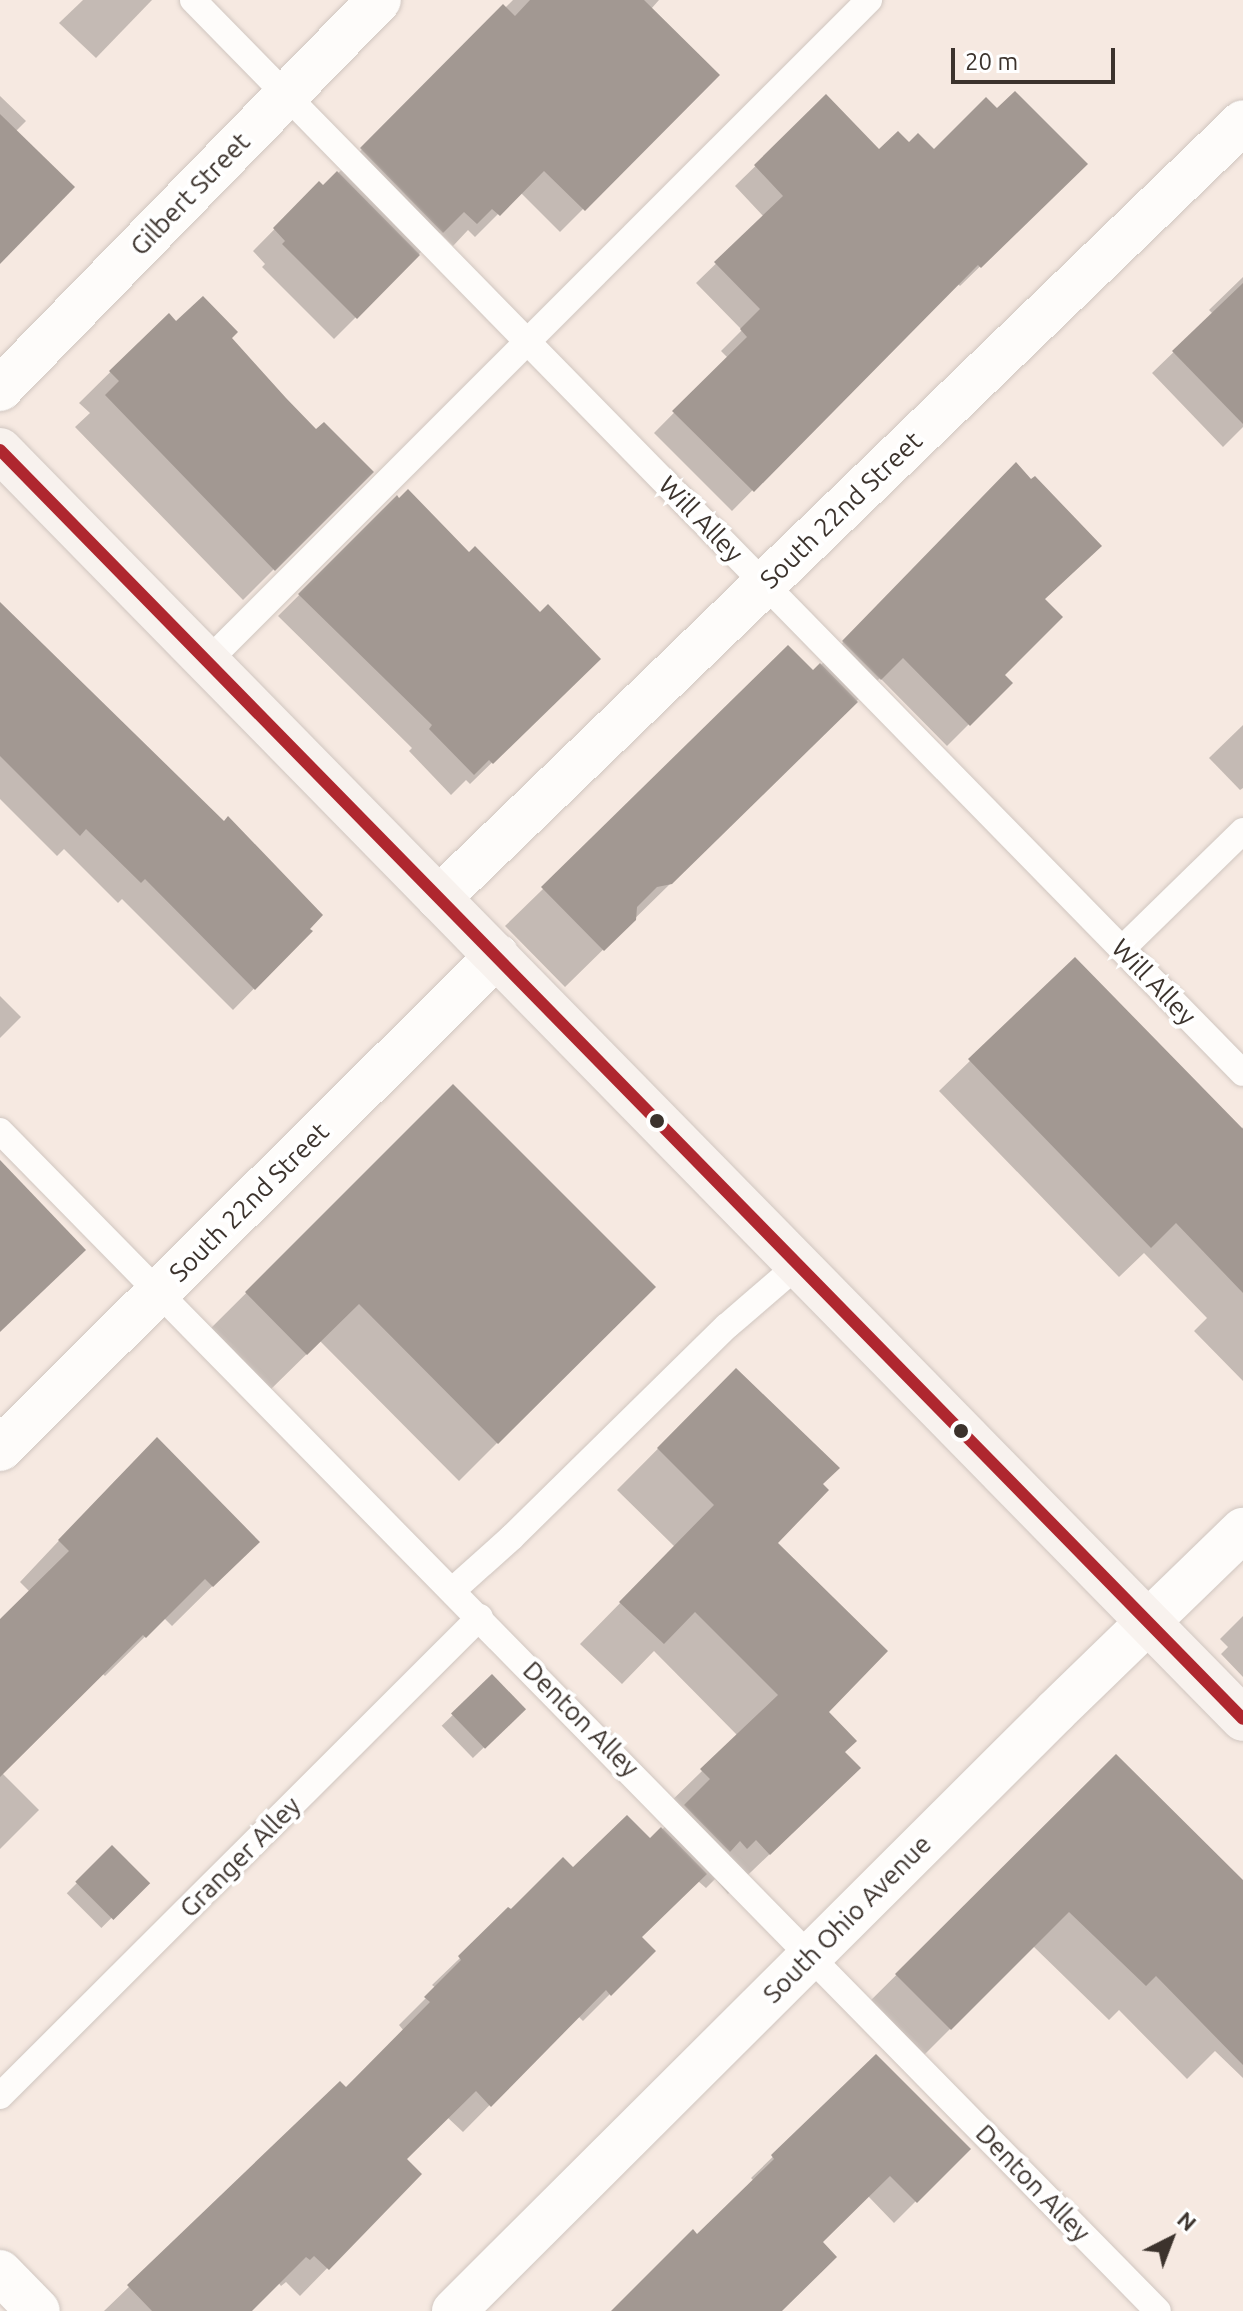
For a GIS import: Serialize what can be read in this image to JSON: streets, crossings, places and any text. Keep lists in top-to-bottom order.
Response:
{
  "streets": {
    "street": ["Gilbert Street", "South 22nd Street", "South Ohio Avenue"],
    "lane": ["Will Alley", "Denton Alley", "Granger Alley"]
  },
  "crossings": [
    ["Gilbert Street", "Will Alley"],
    ["South 22nd Street", "Will Alley"],
    ["South 22nd Street", "Denton Alley"],
    ["Denton Alley", "Granger Alley"],
    ["Denton Alley", "South Ohio Avenue"]
  ],
  "scale_bar": "20 m",
  "north": "top right"
}
